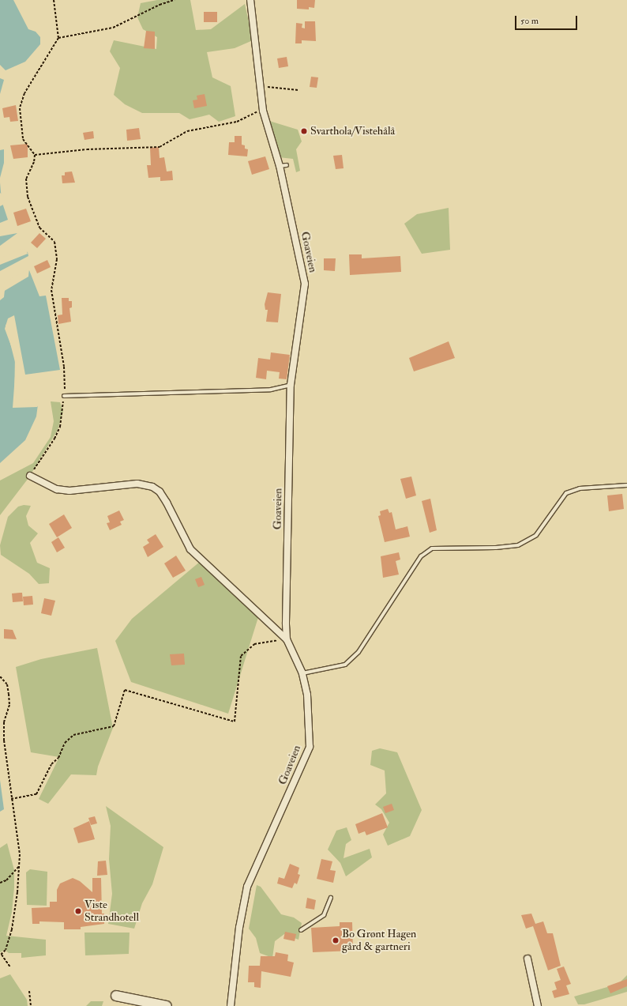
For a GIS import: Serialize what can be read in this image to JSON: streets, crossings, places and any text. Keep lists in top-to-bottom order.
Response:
{
  "streets": {
    "street": ["Goaveien"]
  },
  "places": ["Svarthola/Vistehålå", "Viste Strandhotell", "Bo Grønt Hagen gård & gartneri"],
  "scale_bar": "50 m"
}
